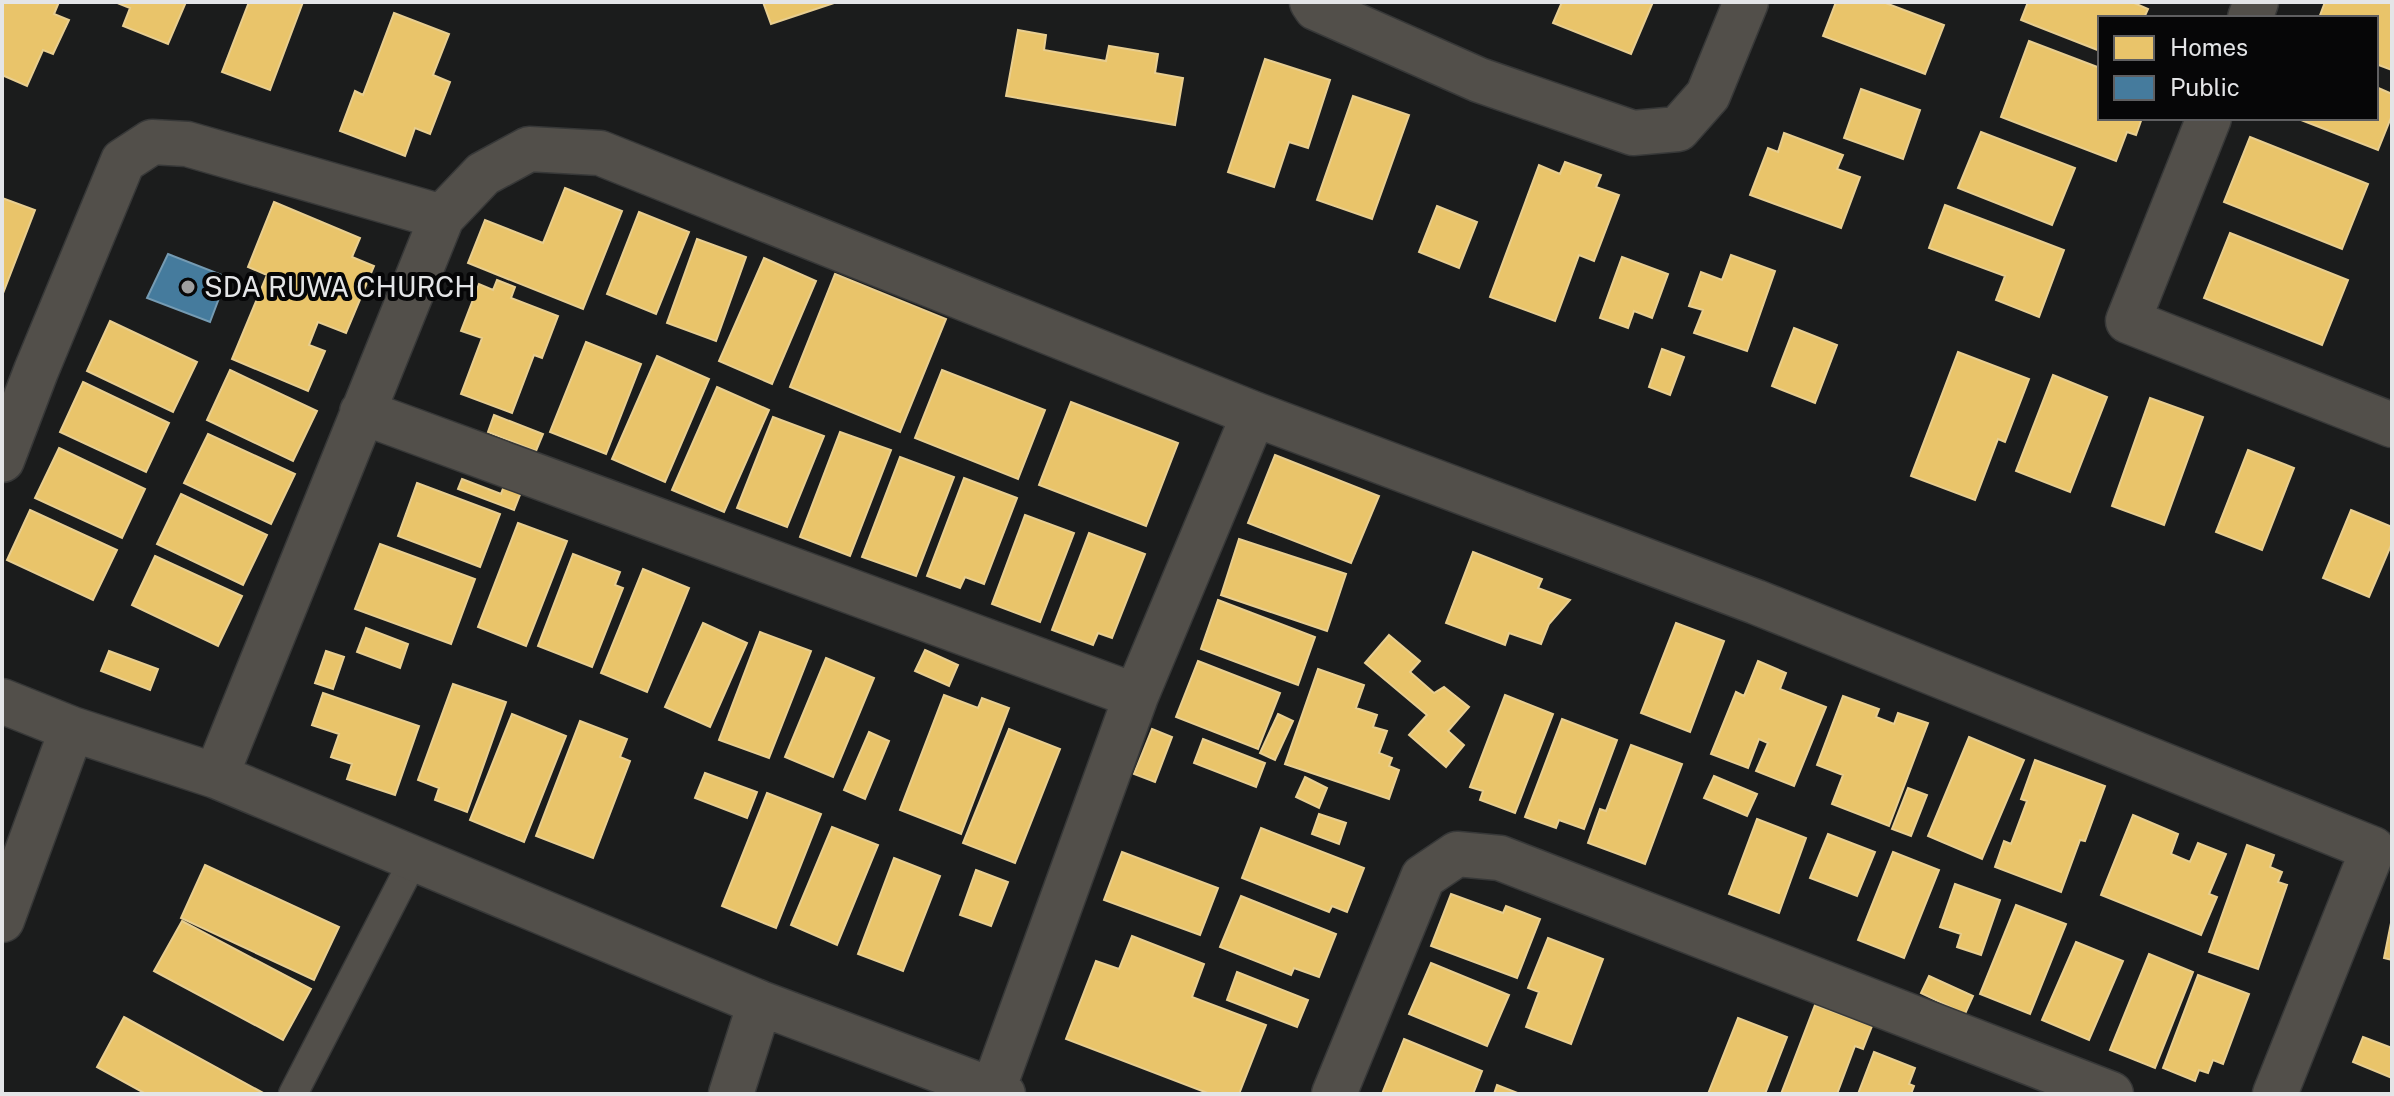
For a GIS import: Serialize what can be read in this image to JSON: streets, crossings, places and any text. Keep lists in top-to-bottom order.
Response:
{
  "places": ["SDA RUWA CHURCH"],
  "legend": ["Homes", "Public"]
}
